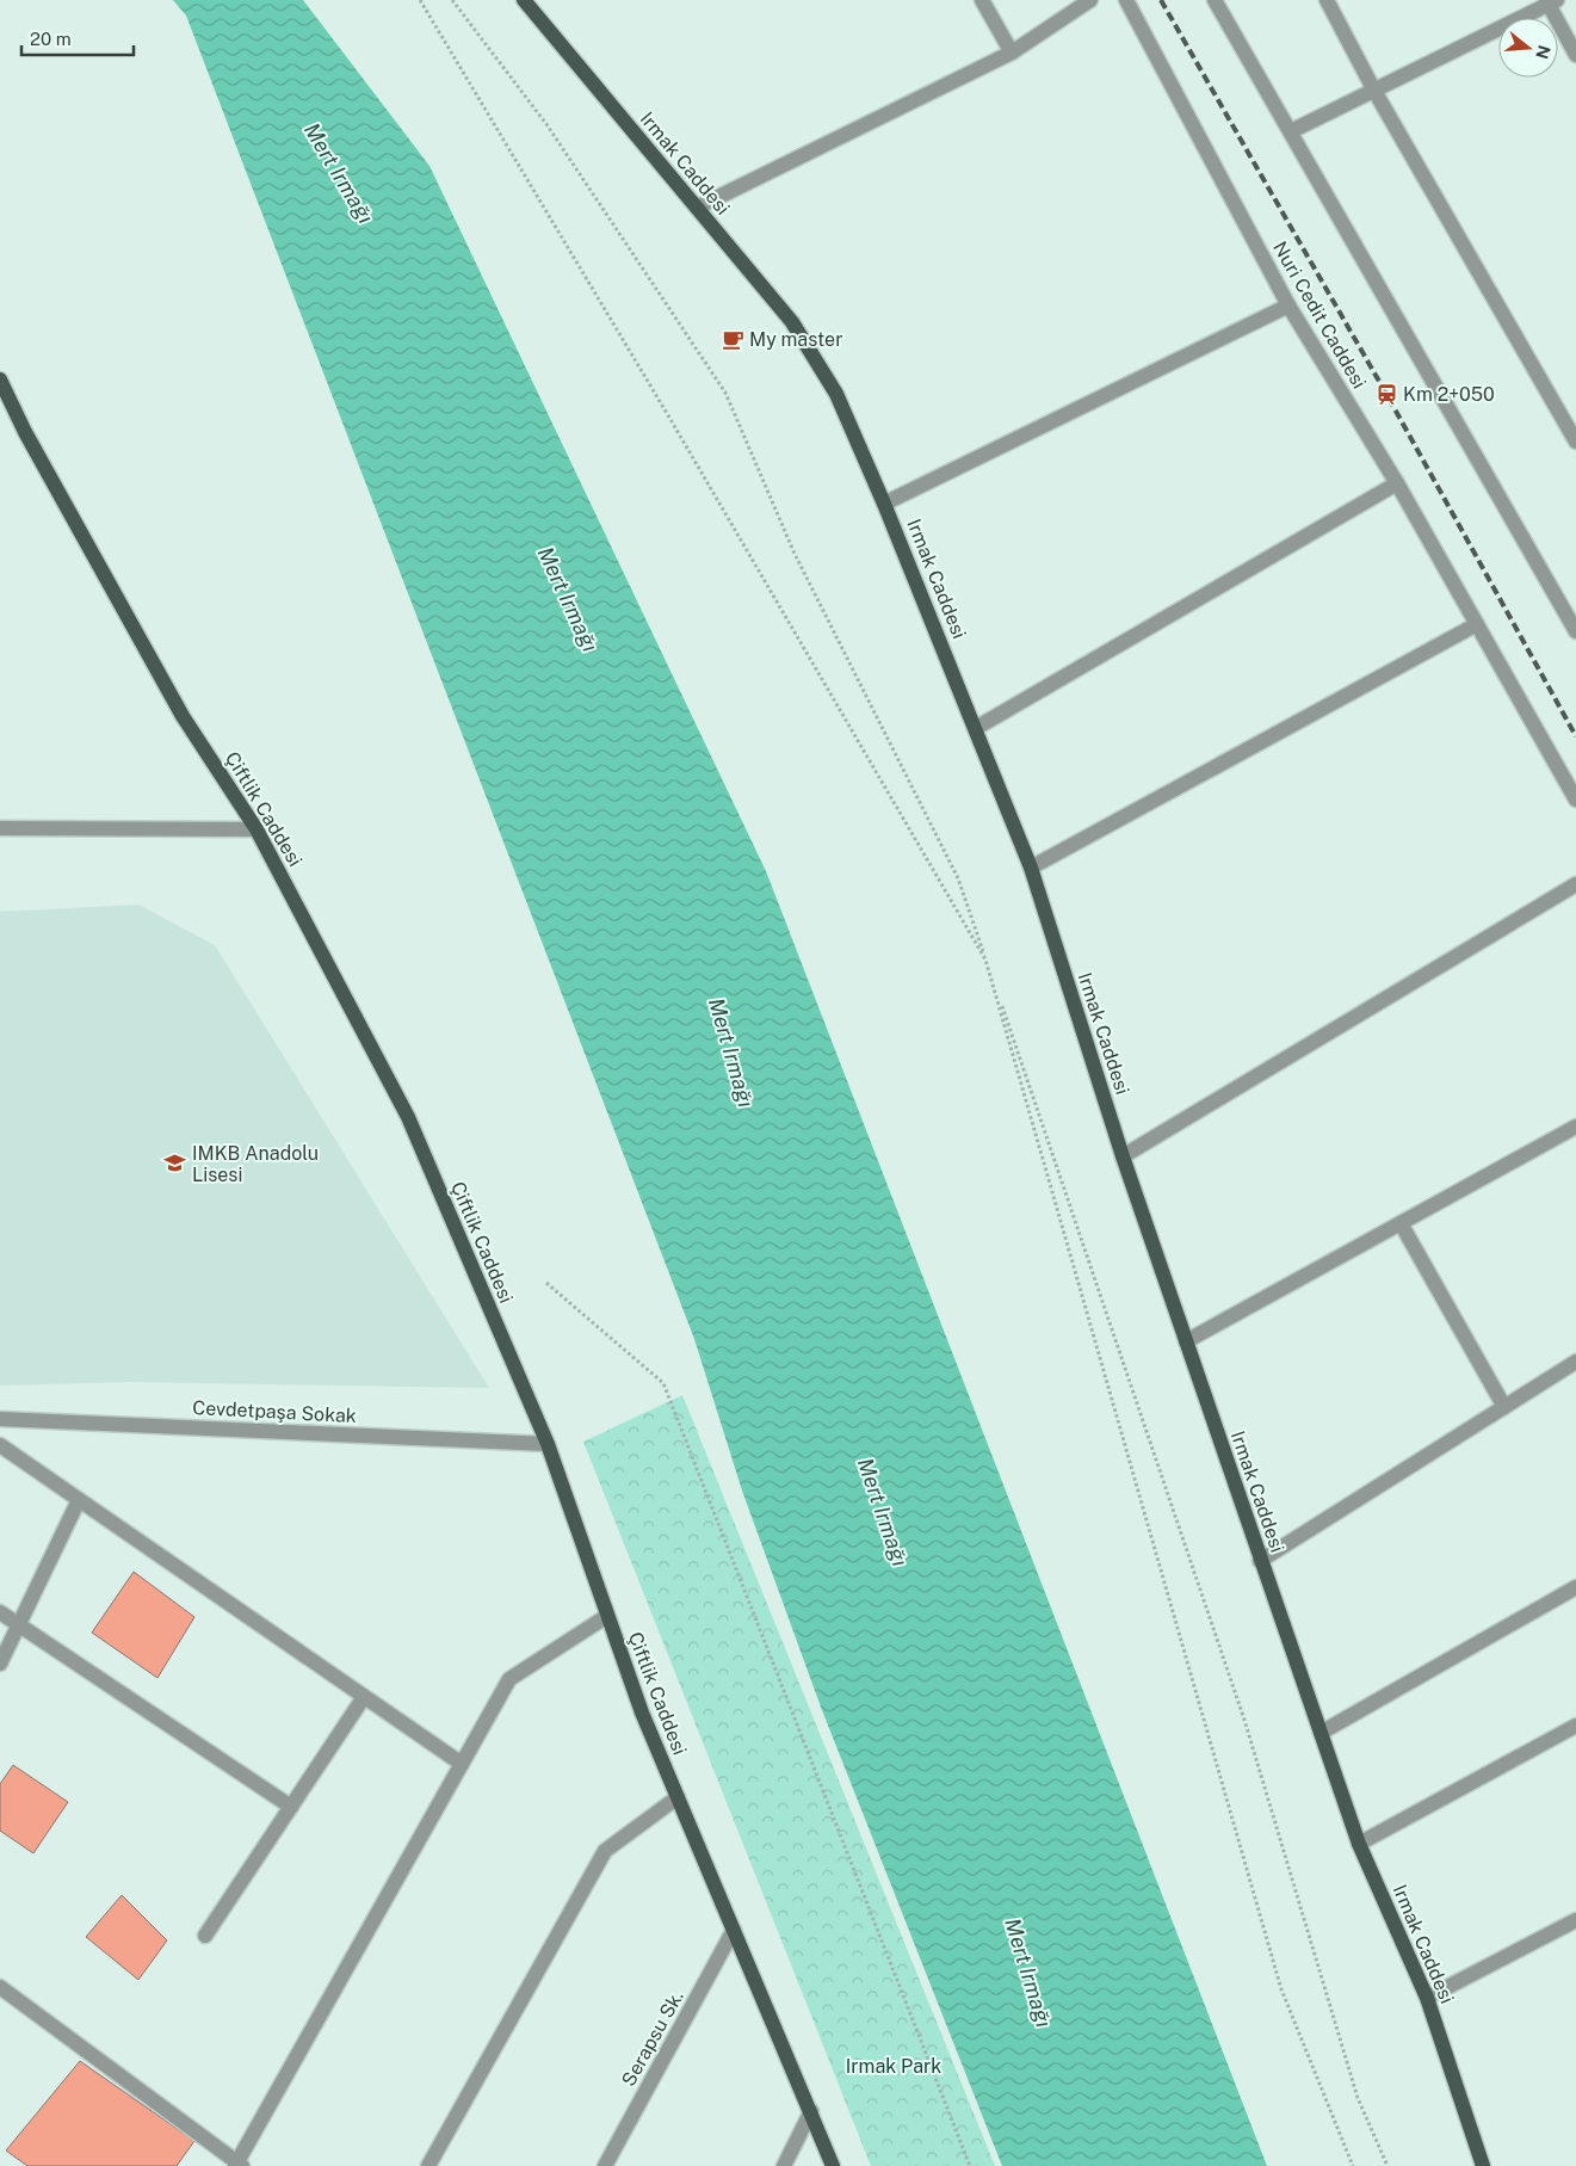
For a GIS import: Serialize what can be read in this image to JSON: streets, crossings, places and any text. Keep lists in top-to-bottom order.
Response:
{
  "streets": {
    "main road": ["Irmak Caddesi", "Çiftlik Caddesi"],
    "street": ["Nuri Cedit Caddesi", "Cevdetpaşa Sokak", "Serapsu Sk."]
  },
  "crossings": [
    ["Çiftlik Caddesi", "Cevdetpaşa Sokak"],
    ["Çiftlik Caddesi", "Serapsu Sk."]
  ],
  "water": ["Mert Irmağı"],
  "parks": ["Irmak Park"],
  "places": {
    "cafe": ["My master"],
    "station": ["Km 2+050"],
    "school or university": ["IMKB Anadolu Lisesi"]
  },
  "scale_bar": "20 m",
  "north": "right"
}
